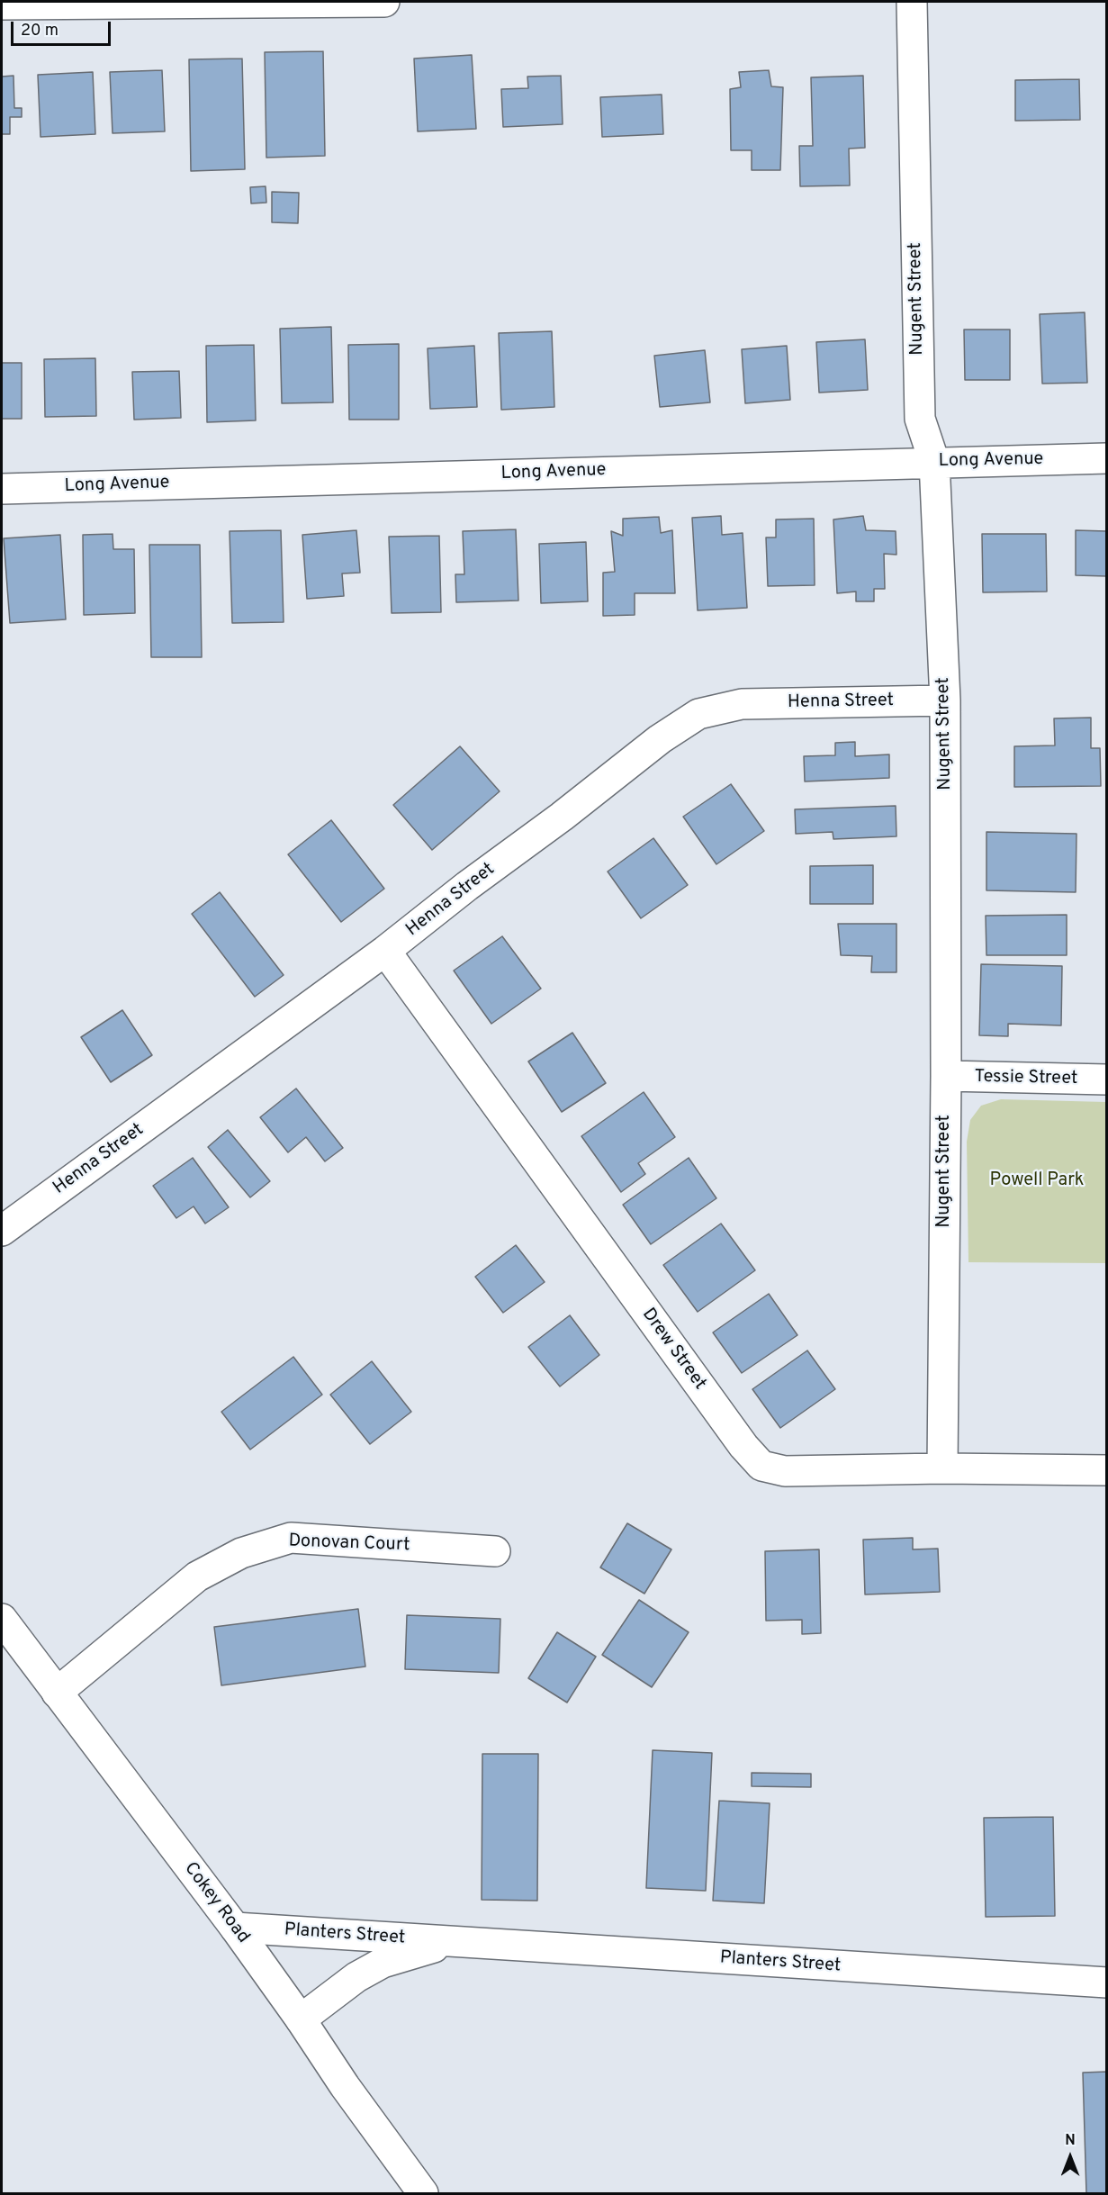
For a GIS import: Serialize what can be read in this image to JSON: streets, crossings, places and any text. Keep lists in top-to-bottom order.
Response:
{
  "streets": {
    "street": [
      "Nugent Street",
      "Long Avenue",
      "Henna Street",
      "Tessie Street",
      "Drew Street",
      "Donovan Court",
      "Cokey Road",
      "Planters Street"
    ]
  },
  "crossings": [
    ["Nugent Street", "Long Avenue"],
    ["Nugent Street", "Henna Street"],
    ["Nugent Street", "Tessie Street"],
    ["Nugent Street", "Drew Street"],
    ["Henna Street", "Drew Street"],
    ["Donovan Court", "Cokey Road"],
    ["Cokey Road", "Planters Street"]
  ],
  "parks": ["Powell Park"],
  "scale_bar": "20 m",
  "north": "top"
}
